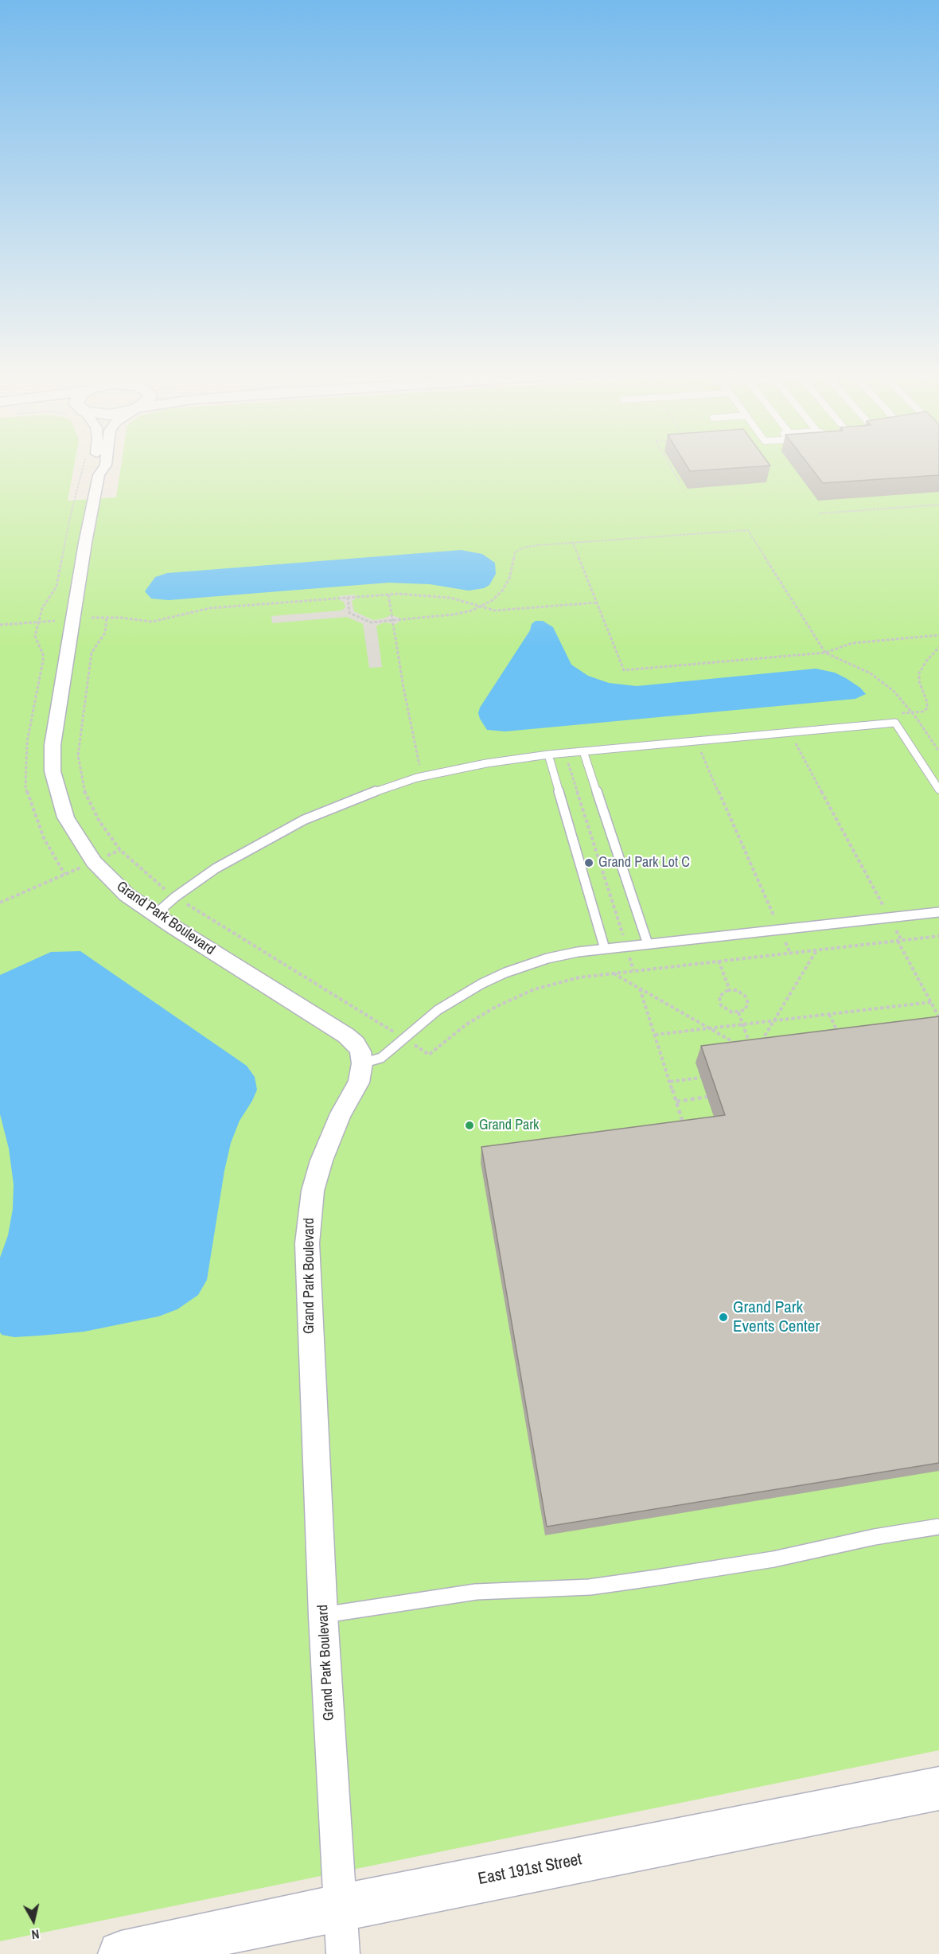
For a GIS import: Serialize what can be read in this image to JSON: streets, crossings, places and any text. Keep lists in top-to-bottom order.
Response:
{
  "streets": {
    "street": ["Grand Park Boulevard", "East 191st Street"]
  },
  "crossings": [
    ["Grand Park Boulevard", "East 191st Street"]
  ],
  "places": ["Grand Park Lot C", "Grand Park", "Grand Park Events Center"],
  "north": "bottom"
}
